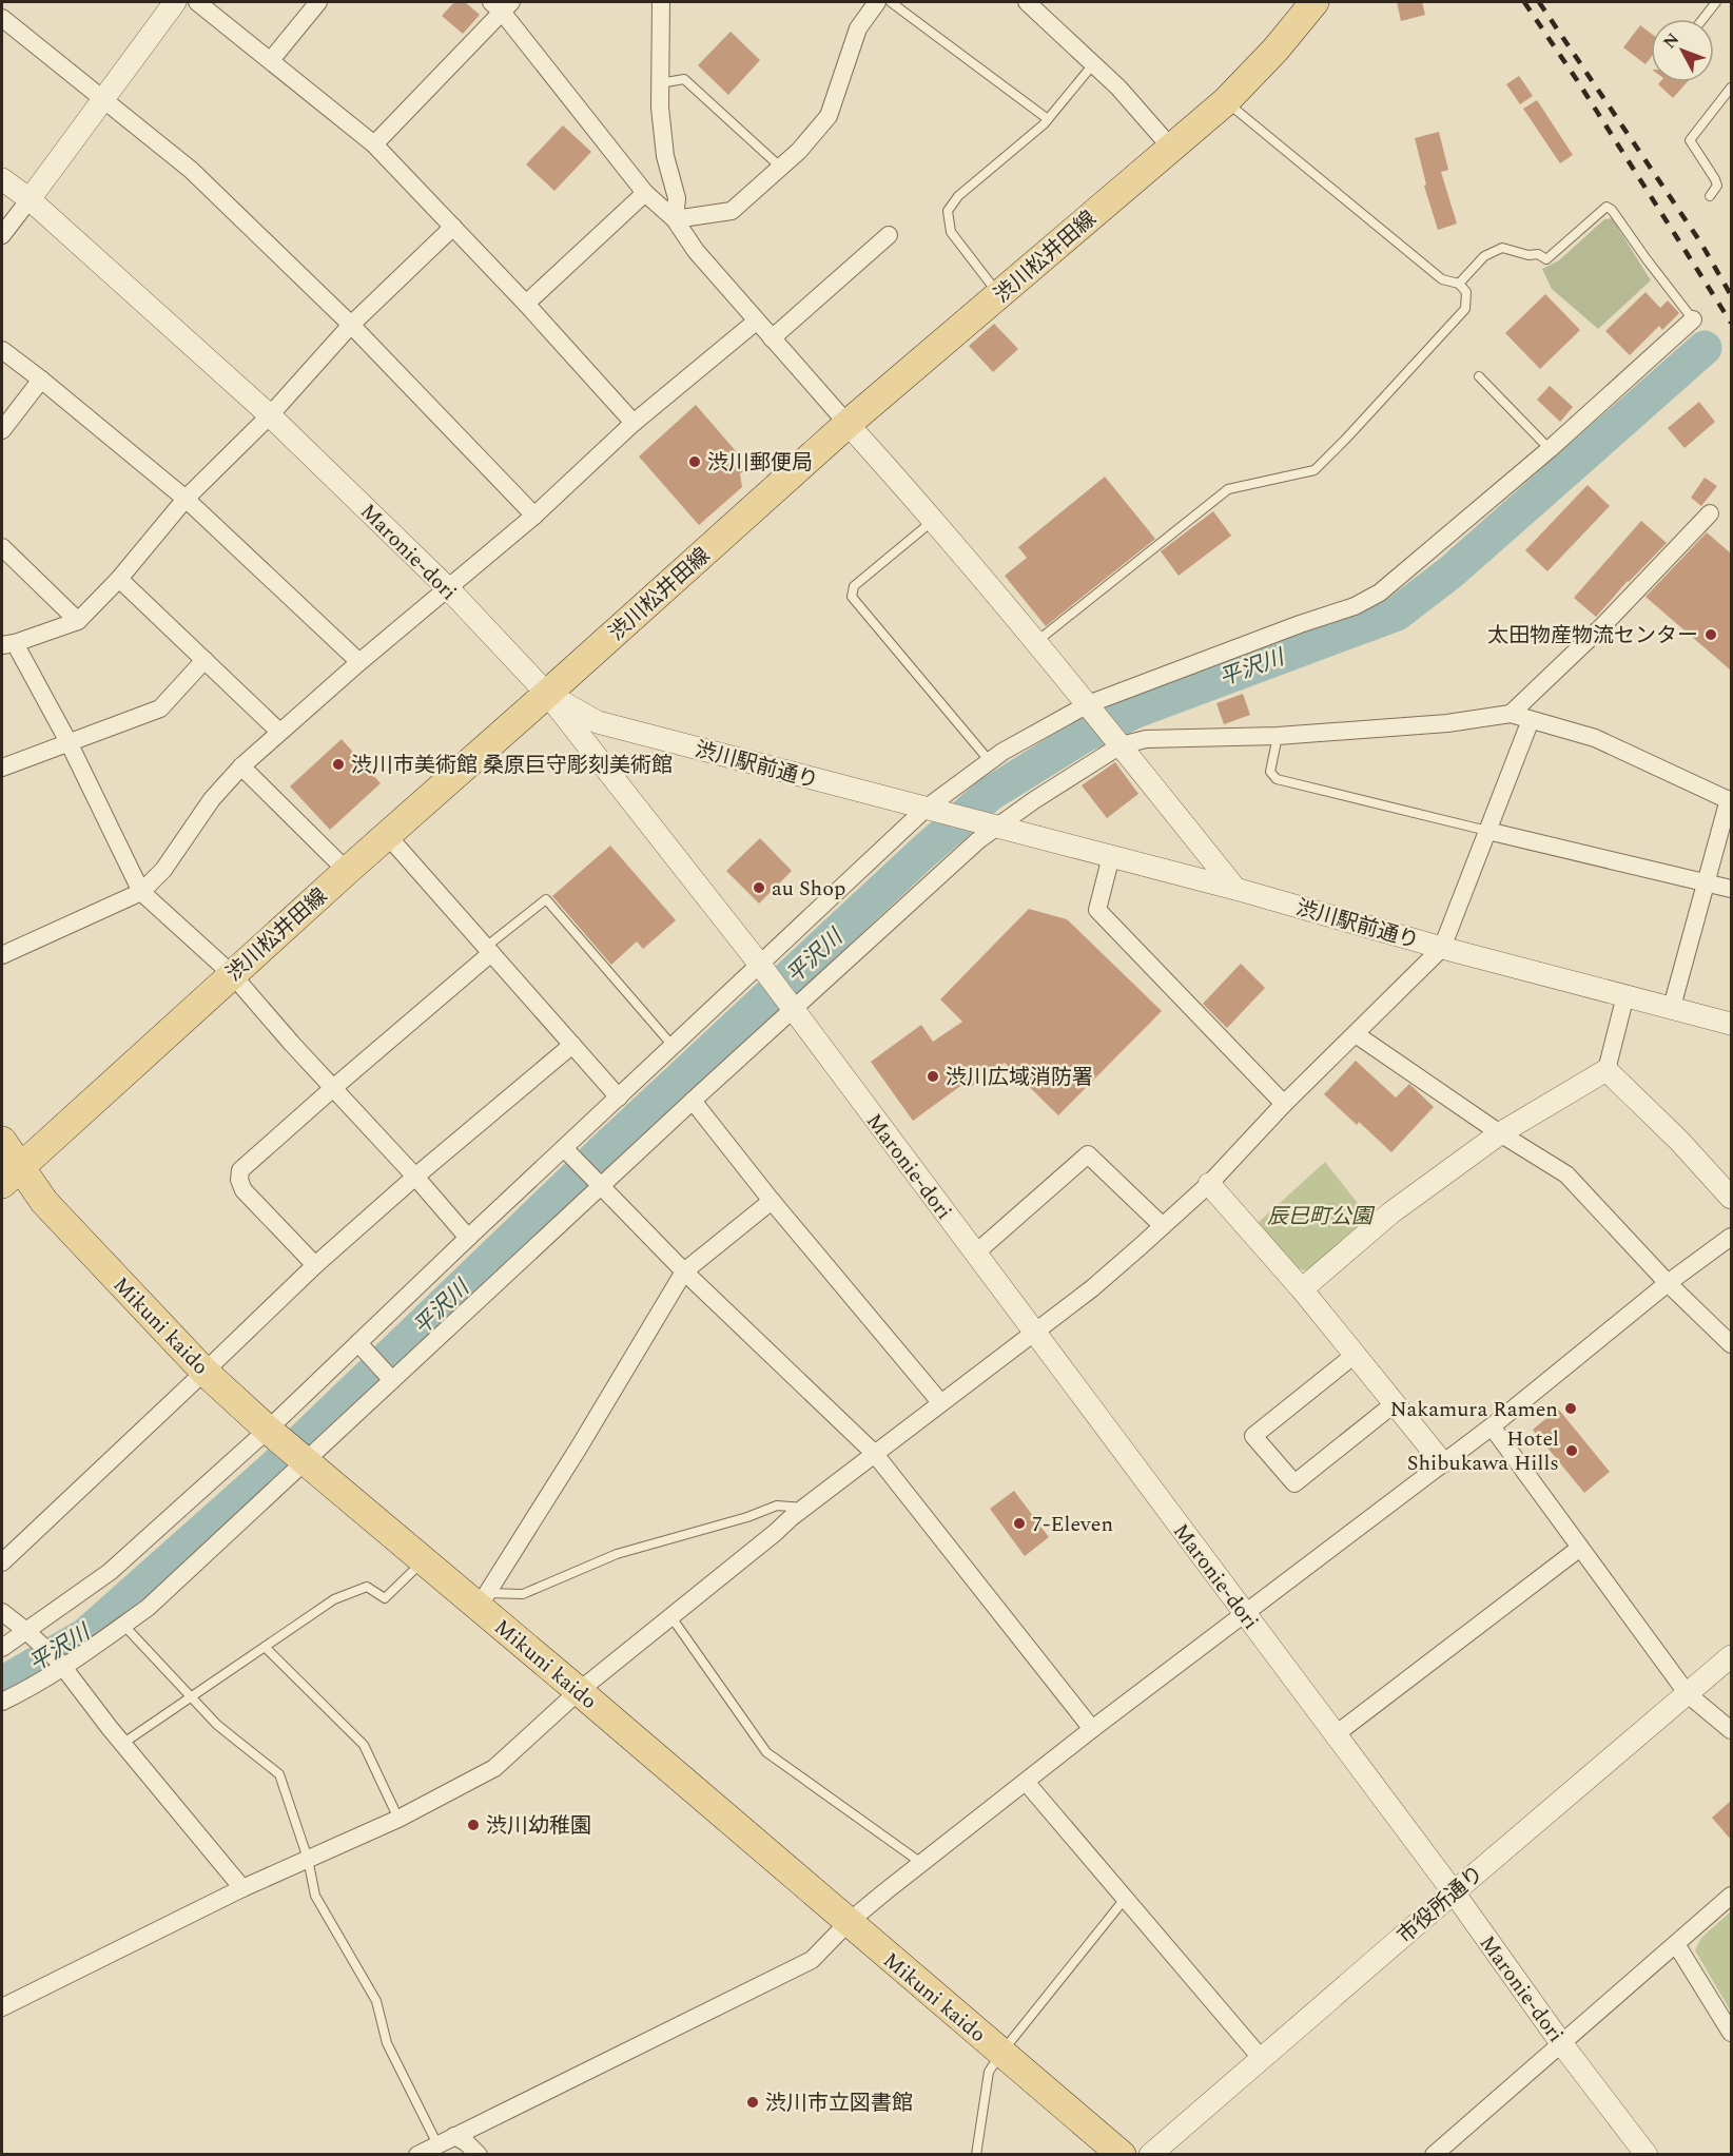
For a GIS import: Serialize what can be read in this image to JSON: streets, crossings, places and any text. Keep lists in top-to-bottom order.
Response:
{
  "streets": {
    "main road": ["渋川松井田線", "Mikuni kaido"],
    "street": ["Maronie-dori", "渋川駅前通り", "市役所通り"]
  },
  "crossings": [
    ["渋川松井田線", "Maronie-dori"],
    ["渋川松井田線", "渋川駅前通り"],
    ["渋川松井田線", "Mikuni kaido"],
    ["Maronie-dori", "渋川駅前通り"],
    ["Maronie-dori", "市役所通り"]
  ],
  "water": ["平沢川"],
  "parks": ["辰巳町公園"],
  "places": [
    "渋川郵便局",
    "太田物産物流センター",
    "渋川市美術館 桑原巨守彫刻美術館",
    "au Shop",
    "渋川広域消防署",
    "Nakamura Ramen",
    "Hotel Shibukawa Hills",
    "7-Eleven",
    "渋川幼稚園",
    "渋川市立図書館"
  ],
  "north": "top left"
}
